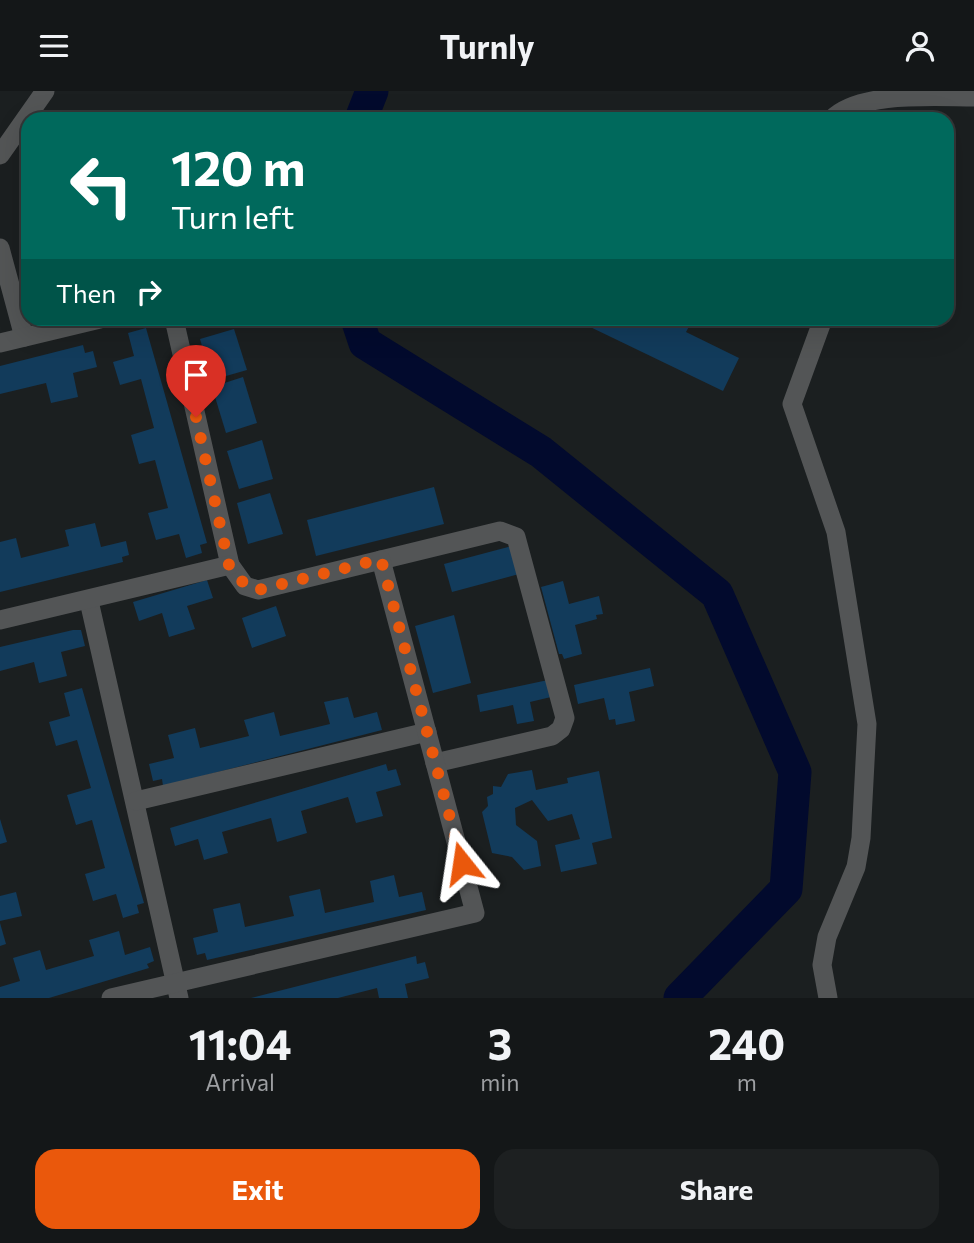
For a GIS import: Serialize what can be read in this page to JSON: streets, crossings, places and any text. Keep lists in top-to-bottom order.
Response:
{
  "page": {
    "header": "Turnly",
    "turn": ["120 m", "Turn left"],
    "then": "Then",
    "eta": [
      "11:04",
      "Arrival",
      "3",
      "min",
      "240",
      "m"
    ],
    "buttons": ["Exit", "Share"]
  }
}
